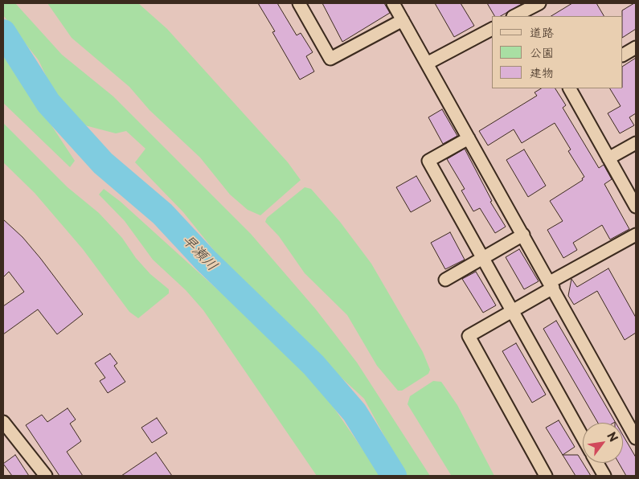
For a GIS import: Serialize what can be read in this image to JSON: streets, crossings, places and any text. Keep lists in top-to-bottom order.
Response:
{
  "water": ["早瀬川"],
  "legend": ["道路", "公園", "建物"],
  "north": "top right"
}
